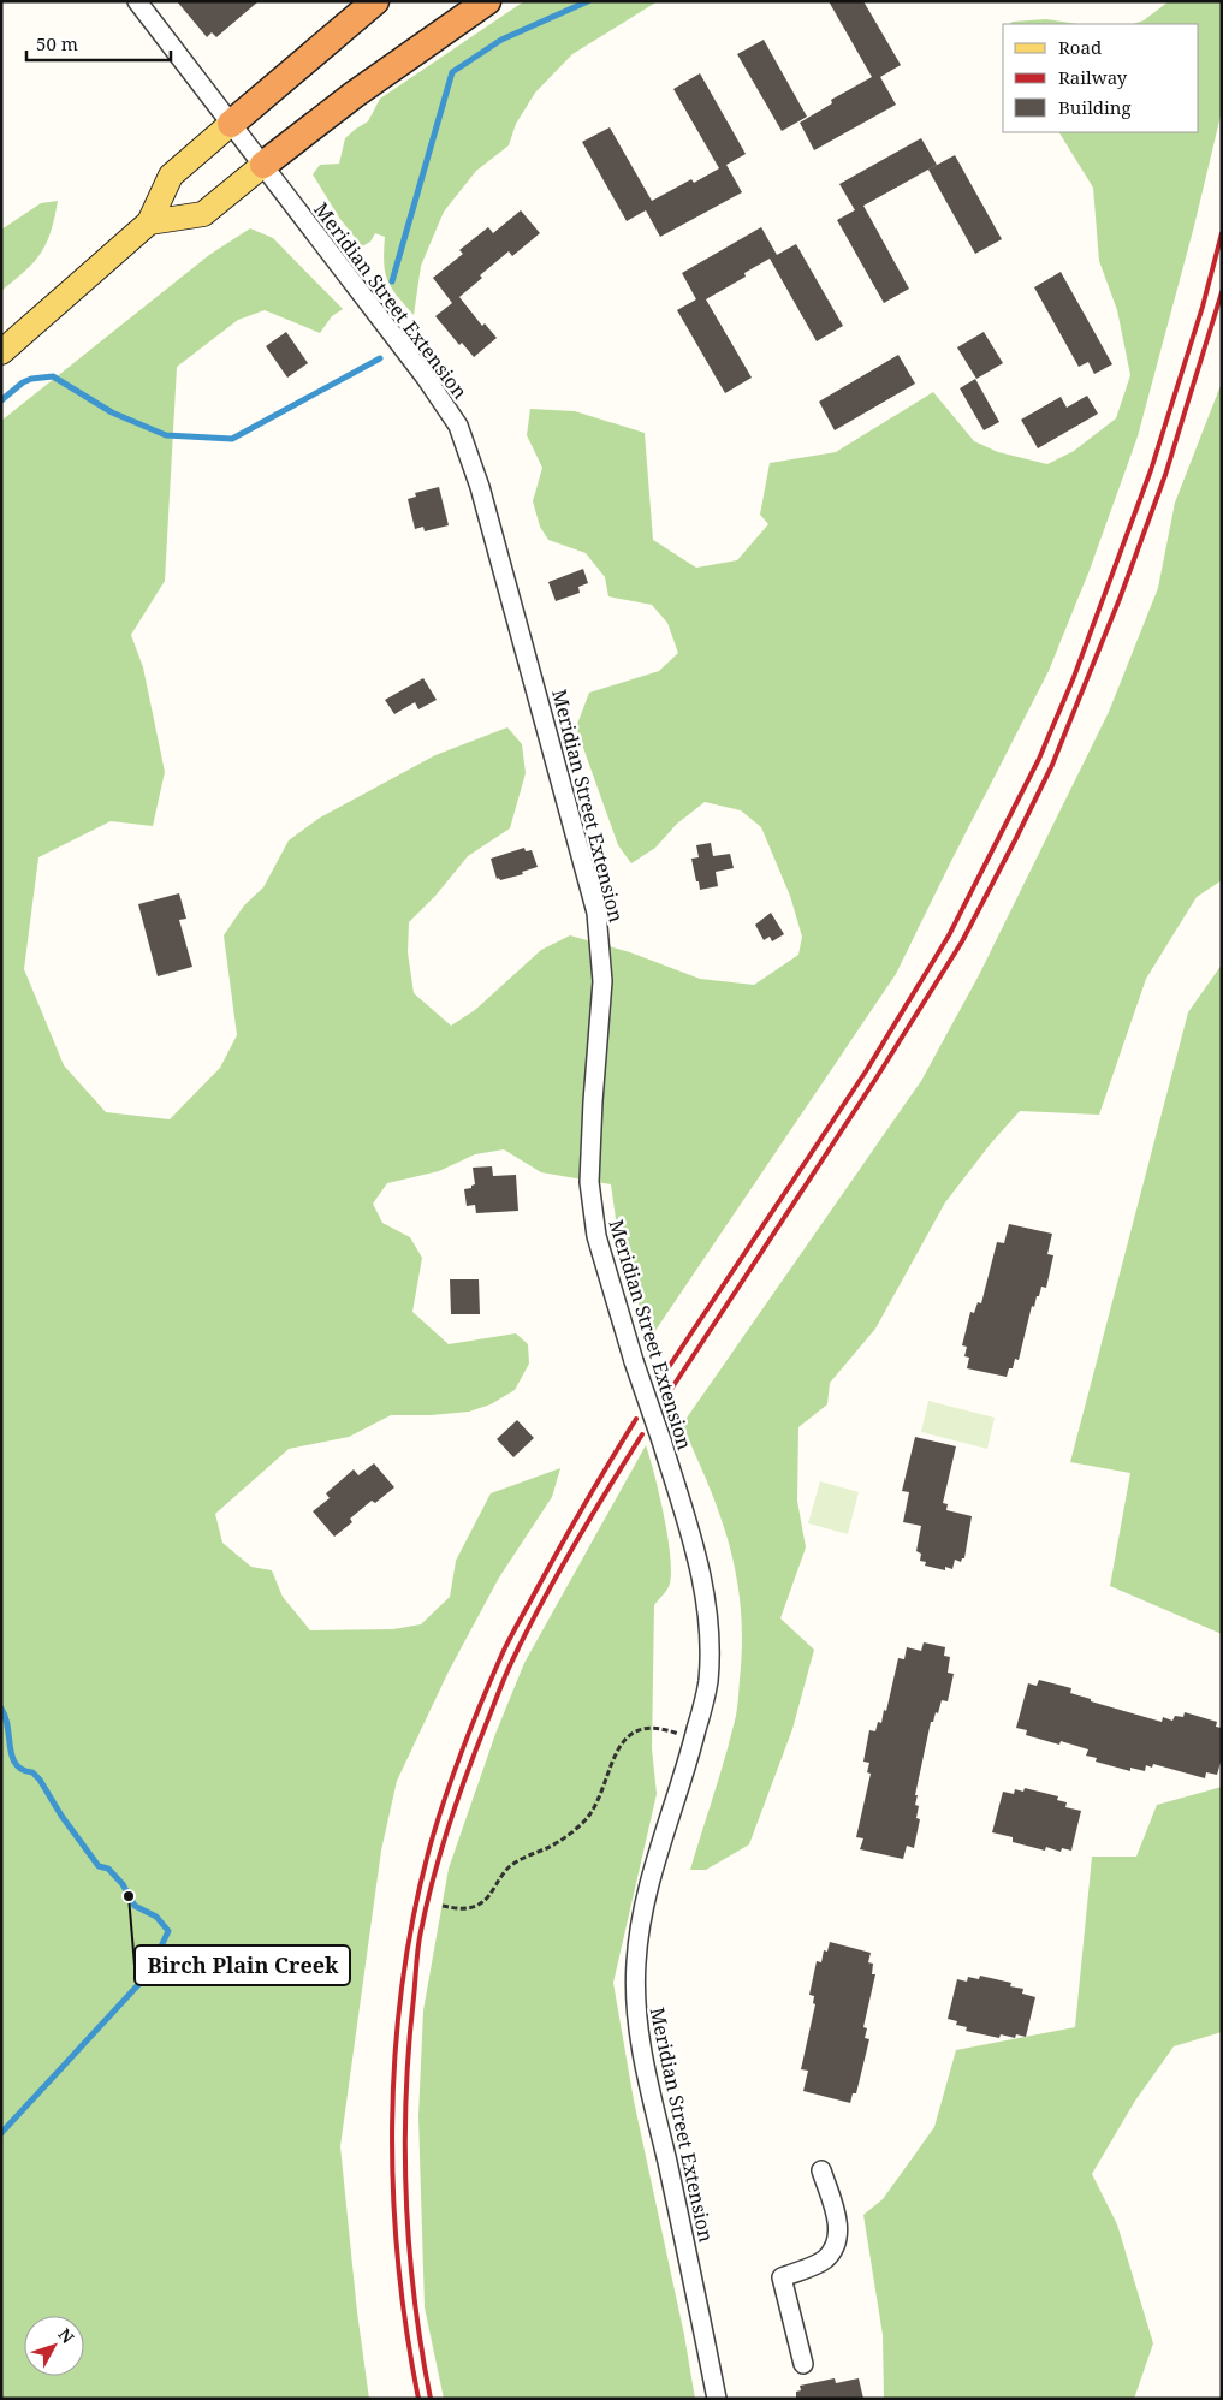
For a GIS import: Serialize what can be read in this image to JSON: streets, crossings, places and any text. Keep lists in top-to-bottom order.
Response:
{
  "streets": {
    "street": ["Meridian Street Extension"]
  },
  "places": ["Birch Plain Creek"],
  "legend": ["Road", "Railway", "Building"],
  "scale_bar": "50 m",
  "north": "top right"
}
